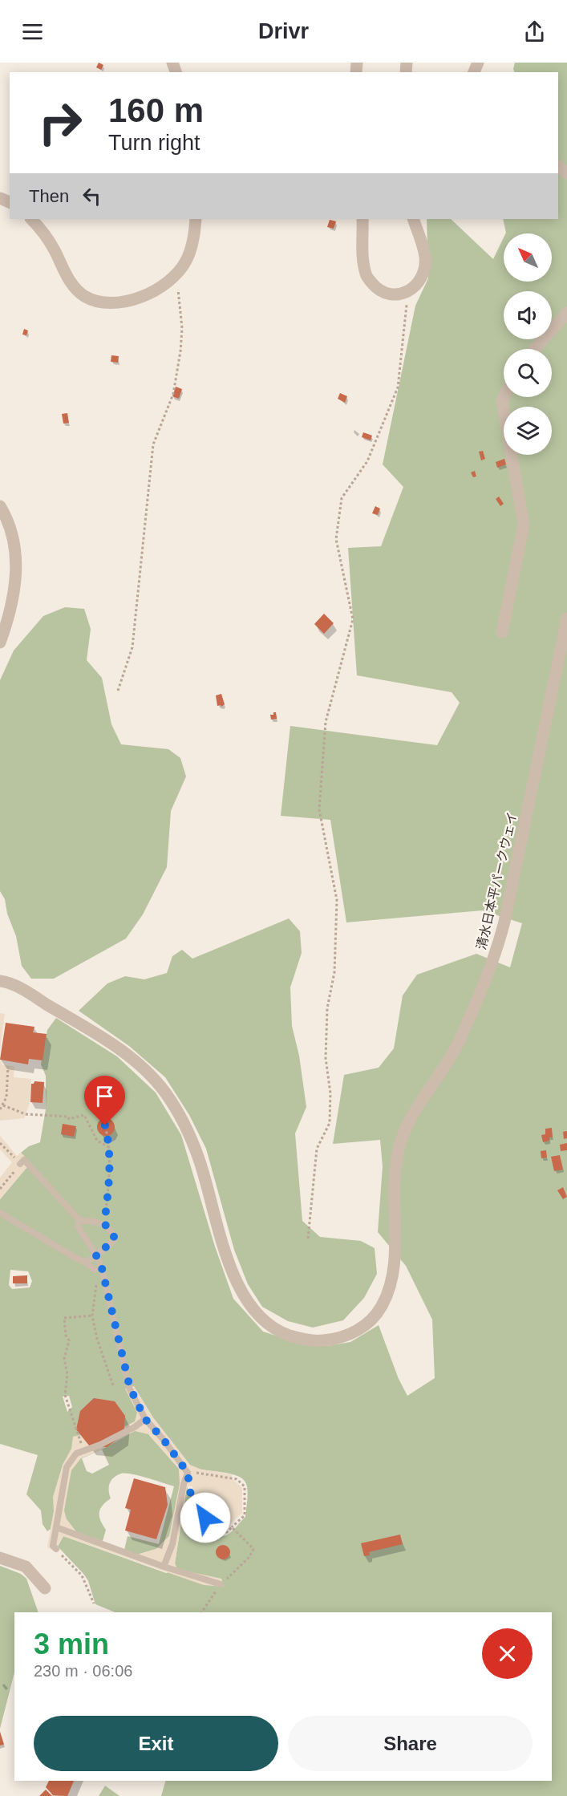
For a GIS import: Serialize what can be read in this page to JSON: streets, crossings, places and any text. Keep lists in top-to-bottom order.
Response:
{
  "streets": {
    "street": ["清水日本平パークウェイ"]
  },
  "north": "top left",
  "page": {
    "header": "Drivr",
    "turn": ["160 m", "Turn right"],
    "then": "Then",
    "heading": ["3 min", "230 m · 06:06"],
    "buttons": ["Exit", "Share"]
  }
}
